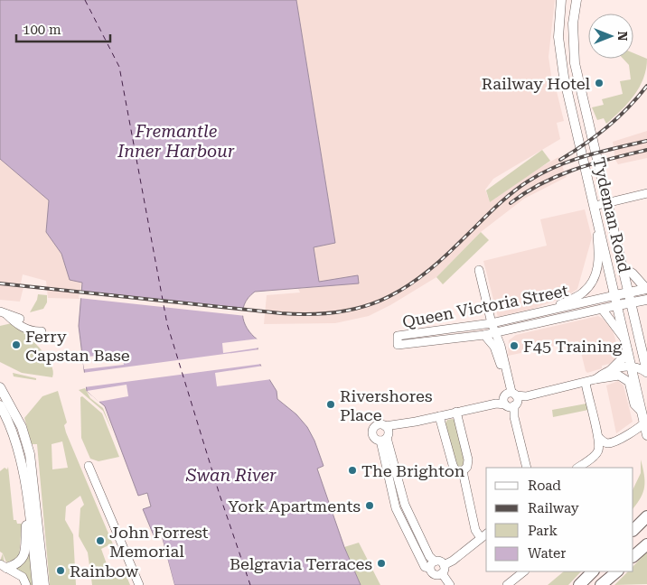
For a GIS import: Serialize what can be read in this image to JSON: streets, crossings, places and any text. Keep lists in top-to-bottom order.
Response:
{
  "streets": {
    "main road": ["Tydeman Road", "Queen Victoria Street"]
  },
  "crossings": [
    ["Tydeman Road", "Queen Victoria Street"]
  ],
  "water": ["Fremantle Inner Harbour", "Swan River"],
  "places": [
    "Railway Hotel",
    "Ferry Capstan Base",
    "F45 Training",
    "Rivershores Place",
    "The Brighton",
    "York Apartments",
    "John Forrest Memorial",
    "Belgravia Terraces",
    "Rainbow"
  ],
  "legend": [
    "Road",
    "Railway",
    "Park",
    "Water"
  ],
  "scale_bar": "100 m",
  "north": "right"
}
